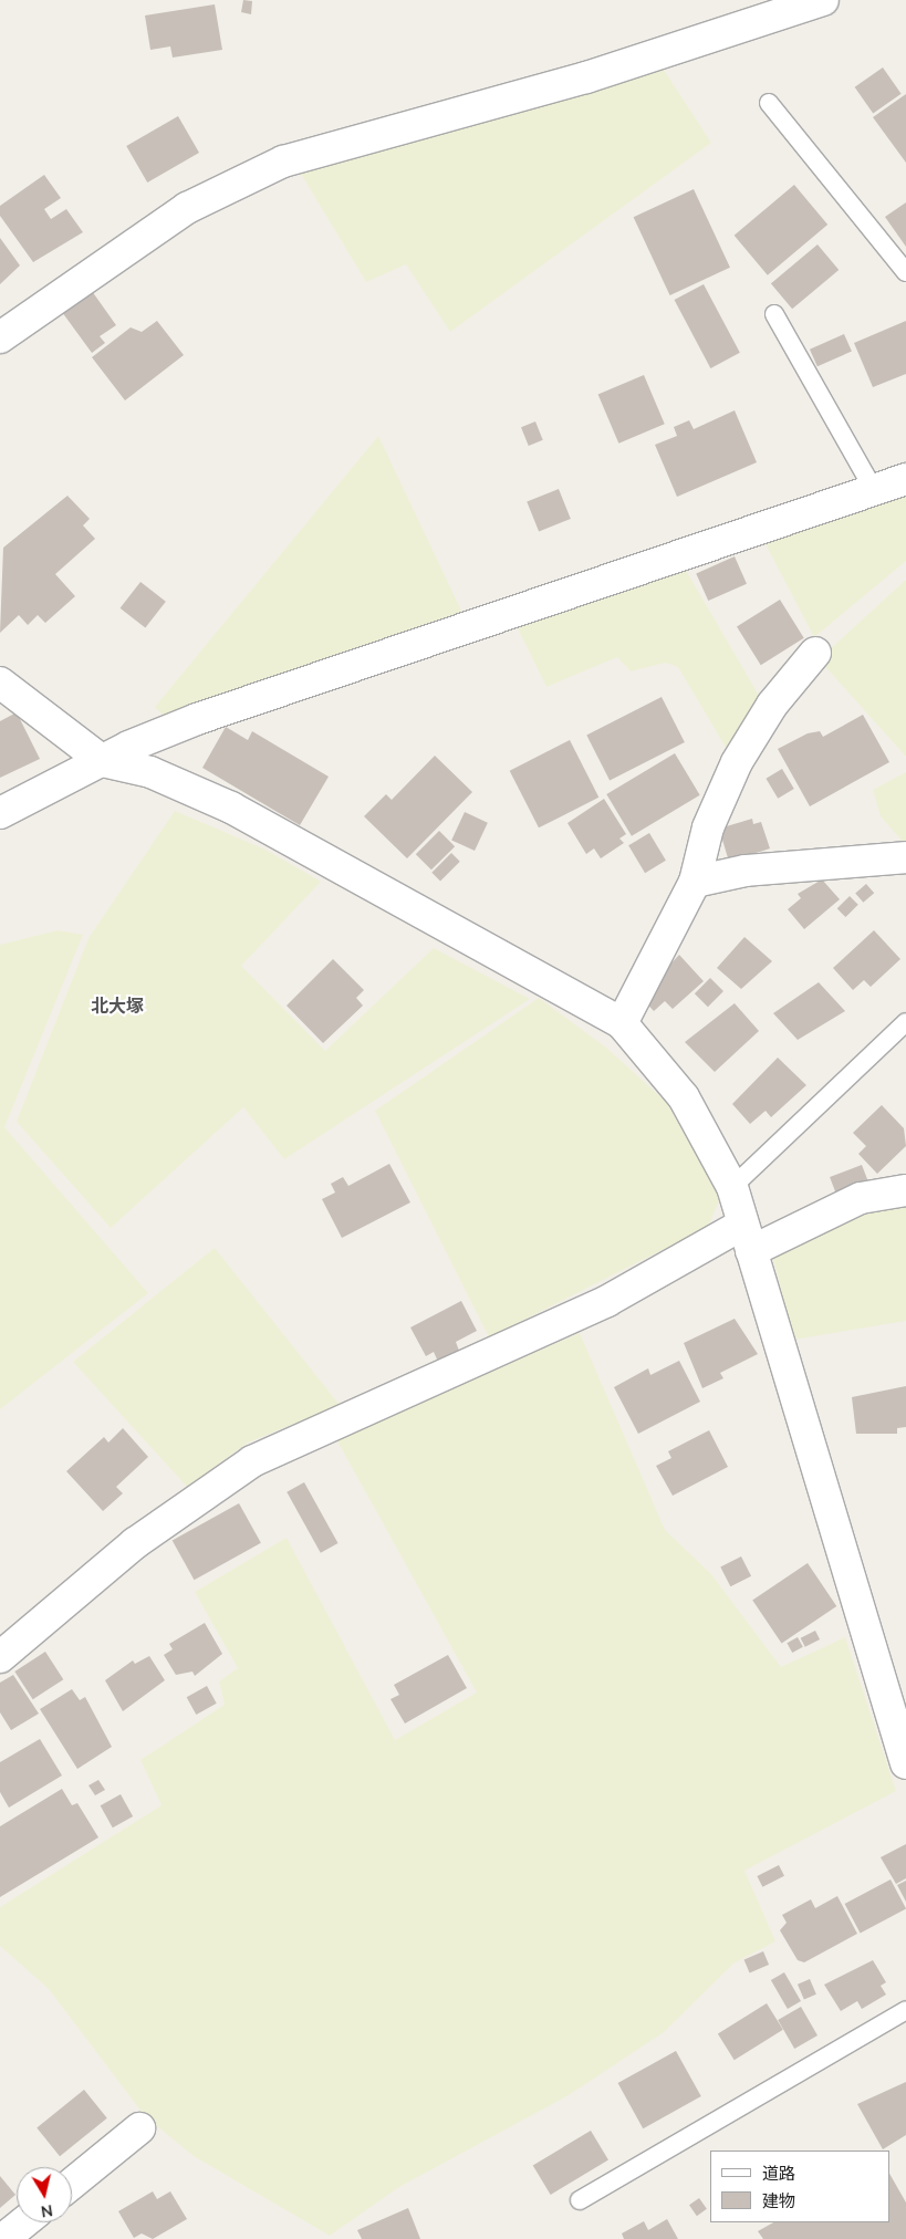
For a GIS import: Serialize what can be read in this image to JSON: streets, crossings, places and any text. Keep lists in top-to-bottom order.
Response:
{
  "districts": ["北大塚"],
  "legend": ["道路", "建物"],
  "north": "bottom"
}
